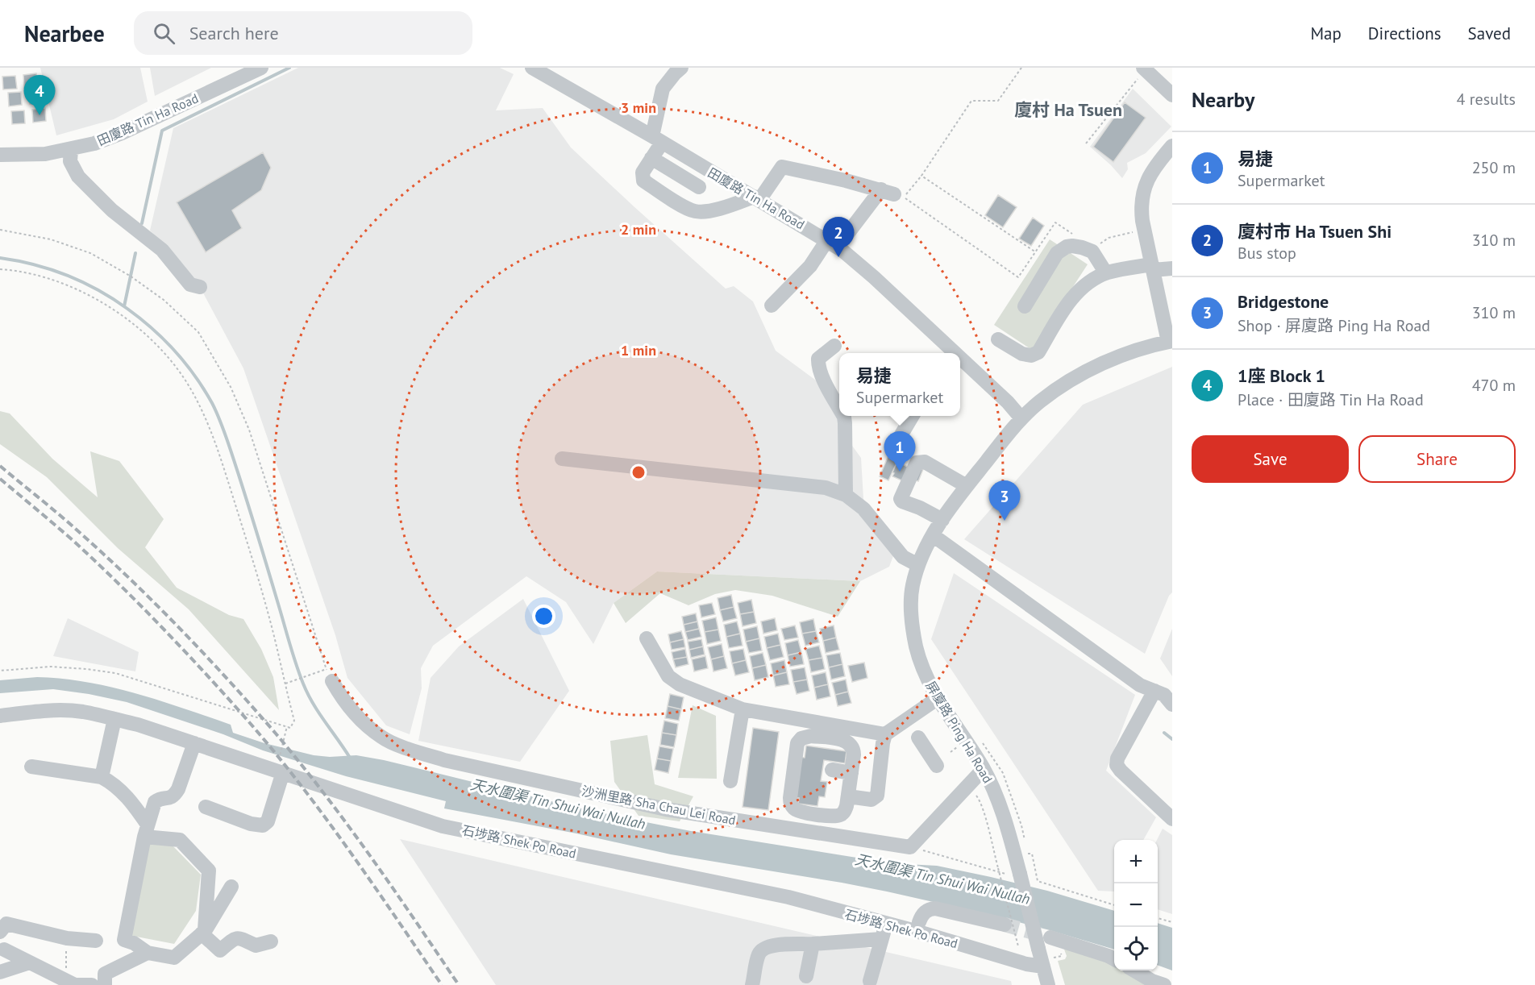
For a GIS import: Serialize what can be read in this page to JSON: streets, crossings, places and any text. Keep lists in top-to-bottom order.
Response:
{
  "streets": {
    "street": [
      "田廈路 Tin Ha Road",
      "屏廈路 Ping Ha Road",
      "沙洲里路 Sha Chau Lei Road",
      "石埗路 Shek Po Road"
    ]
  },
  "crossings": [
    ["田廈路 Tin Ha Road", "屏廈路 Ping Ha Road"],
    ["屏廈路 Ping Ha Road", "石埗路 Shek Po Road"]
  ],
  "districts": ["廈村 Ha Tsuen"],
  "water": ["天水圍渠 Tin Shui Wai Nullah"],
  "page": {
    "header": "Nearbee",
    "search": "Search here",
    "nav": ["Map", "Directions", "Saved"],
    "heading": ["Nearby", "4 results"],
    "pins": [
      "4",
      "2",
      "1",
      "3"
    ],
    "list": [
      {
        "mark": "1",
        "name": "易捷",
        "note": "Supermarket",
        "value": "250 m"
      },
      {
        "mark": "2",
        "name": "廈村市 Ha Tsuen Shi",
        "note": "Bus stop",
        "value": "310 m"
      },
      {
        "mark": "3",
        "name": "Bridgestone",
        "note": "Shop · 屏廈路 Ping Ha Road",
        "value": "310 m"
      },
      {
        "mark": "4",
        "name": "1座 Block 1",
        "note": "Place · 田廈路 Tin Ha Road",
        "value": "470 m"
      }
    ],
    "popup": ["易捷", "Supermarket"],
    "buttons": ["Save", "Share"],
    "map_buttons": ["+", "−"]
  },
  "rings": ["3 min", "2 min", "1 min"]
}
